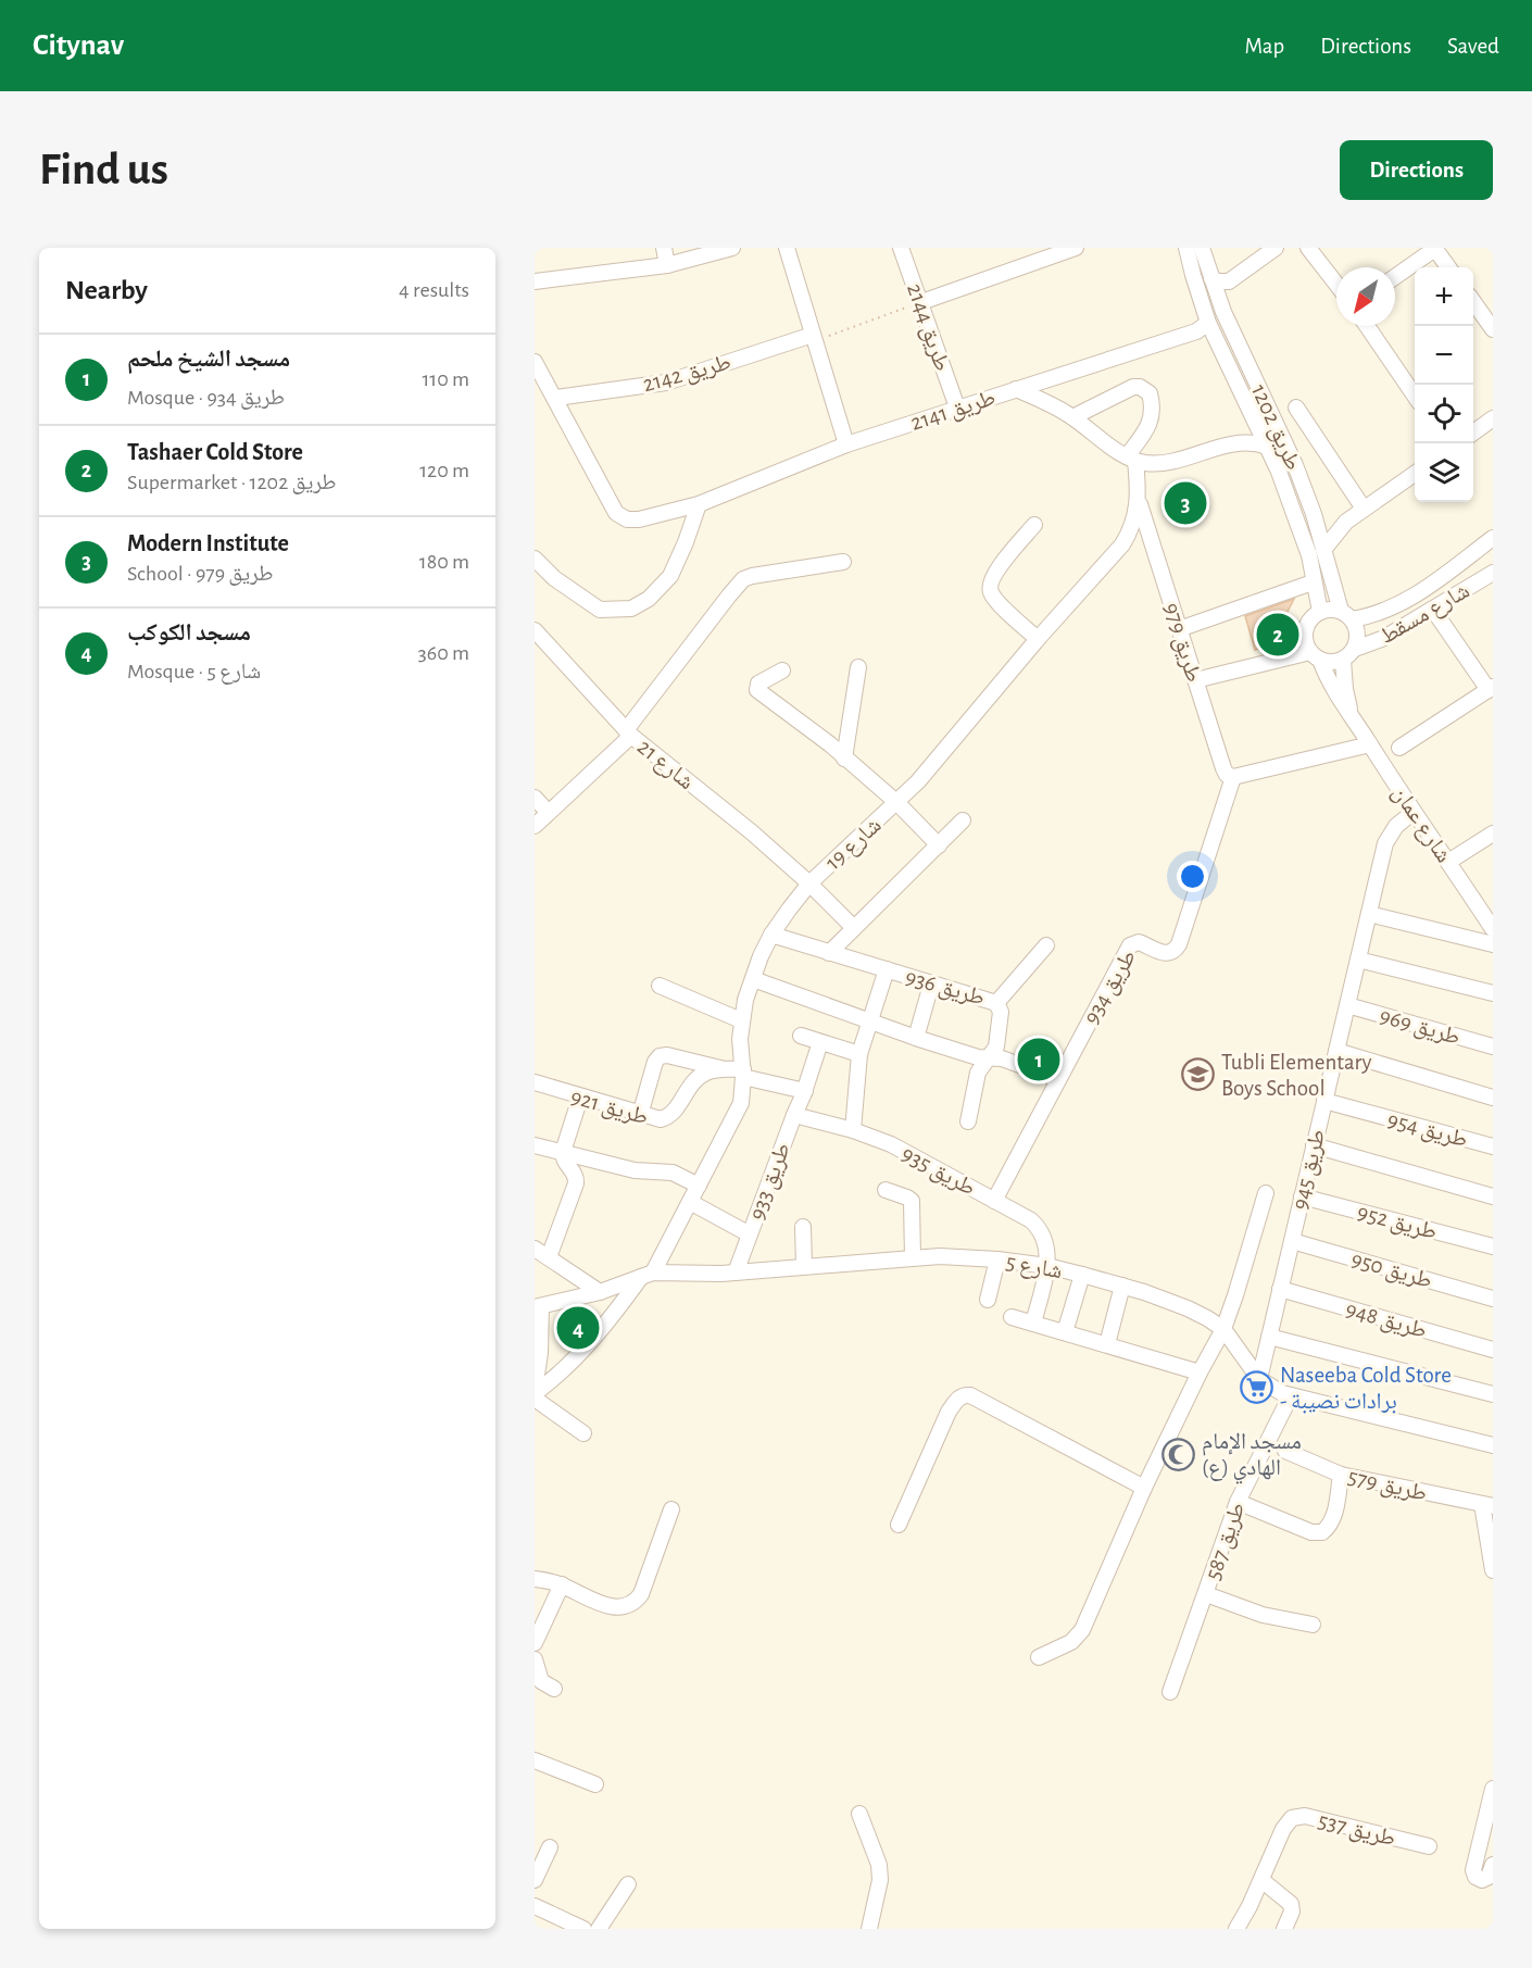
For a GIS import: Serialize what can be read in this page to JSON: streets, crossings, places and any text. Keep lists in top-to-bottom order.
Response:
{
  "streets": {
    "street": [
      "طريق 2144",
      "طريق 2142",
      "طريق 2141",
      "طريق 1202",
      "شارع مسقط",
      "طريق 979",
      "شارع 21",
      "شارع عمان",
      "شارع 19",
      "طريق 936",
      "طريق 934",
      "طريق 969",
      "طريق 921",
      "طريق 954",
      "طريق 945",
      "طريق 935",
      "طريق 933",
      "طريق 952",
      "شارع 5",
      "طريق 950",
      "طريق 948",
      "طريق 579",
      "طريق 587",
      "طريق 537"
    ]
  },
  "crossings": [
    ["طريق 2144", "طريق 2141"],
    ["طريق 2142", "طريق 2141"],
    ["طريق 2141", "طريق 1202"],
    ["طريق 1202", "شارع مسقط"],
    ["طريق 1202", "شارع عمان"],
    ["شارع مسقط", "شارع عمان"],
    ["طريق 979", "شارع 19"],
    ["طريق 979", "طريق 934"],
    ["شارع 21", "شارع 19"],
    ["شارع عمان", "طريق 945"],
    ["شارع 19", "طريق 936"],
    ["شارع 19", "طريق 921"],
    ["شارع 19", "شارع 5"],
    ["طريق 934", "طريق 935"],
    ["طريق 969", "طريق 945"],
    ["طريق 954", "طريق 945"],
    ["طريق 945", "طريق 952"],
    ["طريق 945", "شارع 5"],
    ["طريق 945", "طريق 950"],
    ["طريق 945", "طريق 948"],
    ["طريق 935", "طريق 933"],
    ["طريق 935", "شارع 5"],
    ["طريق 933", "شارع 5"],
    ["شارع 5", "طريق 587"]
  ],
  "places": {
    "school or university": ["Tubli Elementary Boys School"],
    "supermarket": ["Naseeba Cold Store - برادات نصيبة"],
    "mosque": ["مسجد الإمام الهادي (ع)"]
  },
  "north": "bottom left",
  "page": {
    "header": "Citynav",
    "nav": ["Map", "Directions", "Saved"],
    "buttons": "Directions",
    "title": "Find us",
    "heading": ["Nearby", "4 results"],
    "map_buttons": ["+", "−"],
    "list": [
      {
        "mark": "1",
        "name": "مسجد الشيخ ملحم",
        "note": "Mosque · طريق 934",
        "value": "110 m"
      },
      {
        "mark": "2",
        "name": "Tashaer Cold Store",
        "note": "Supermarket · طريق 1202",
        "value": "120 m"
      },
      {
        "mark": "3",
        "name": "Modern Institute",
        "note": "School · طريق 979",
        "value": "180 m"
      },
      {
        "mark": "4",
        "name": "مسجد الكوكب",
        "note": "Mosque · شارع 5",
        "value": "360 m"
      }
    ],
    "pins": [
      "3",
      "2",
      "1",
      "4"
    ]
  }
}
